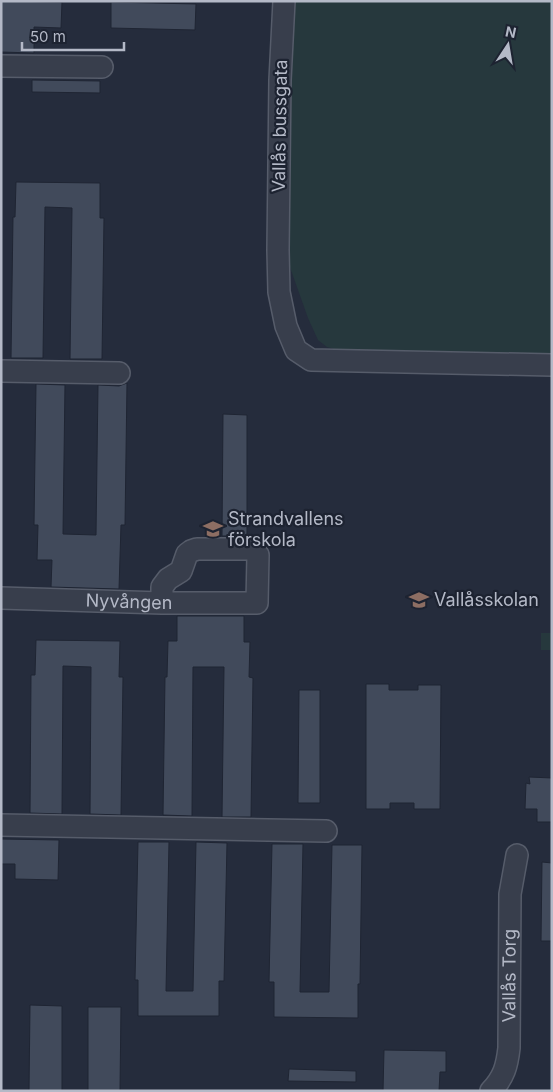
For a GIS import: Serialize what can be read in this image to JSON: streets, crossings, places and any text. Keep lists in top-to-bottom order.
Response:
{
  "streets": {
    "street": ["Vallås bussgata", "Nyvången", "Vallås Torg"]
  },
  "places": {
    "school or university": ["Strandvallens förskola", "Vallåsskolan"]
  },
  "scale_bar": "50 m",
  "north": "top"
}
